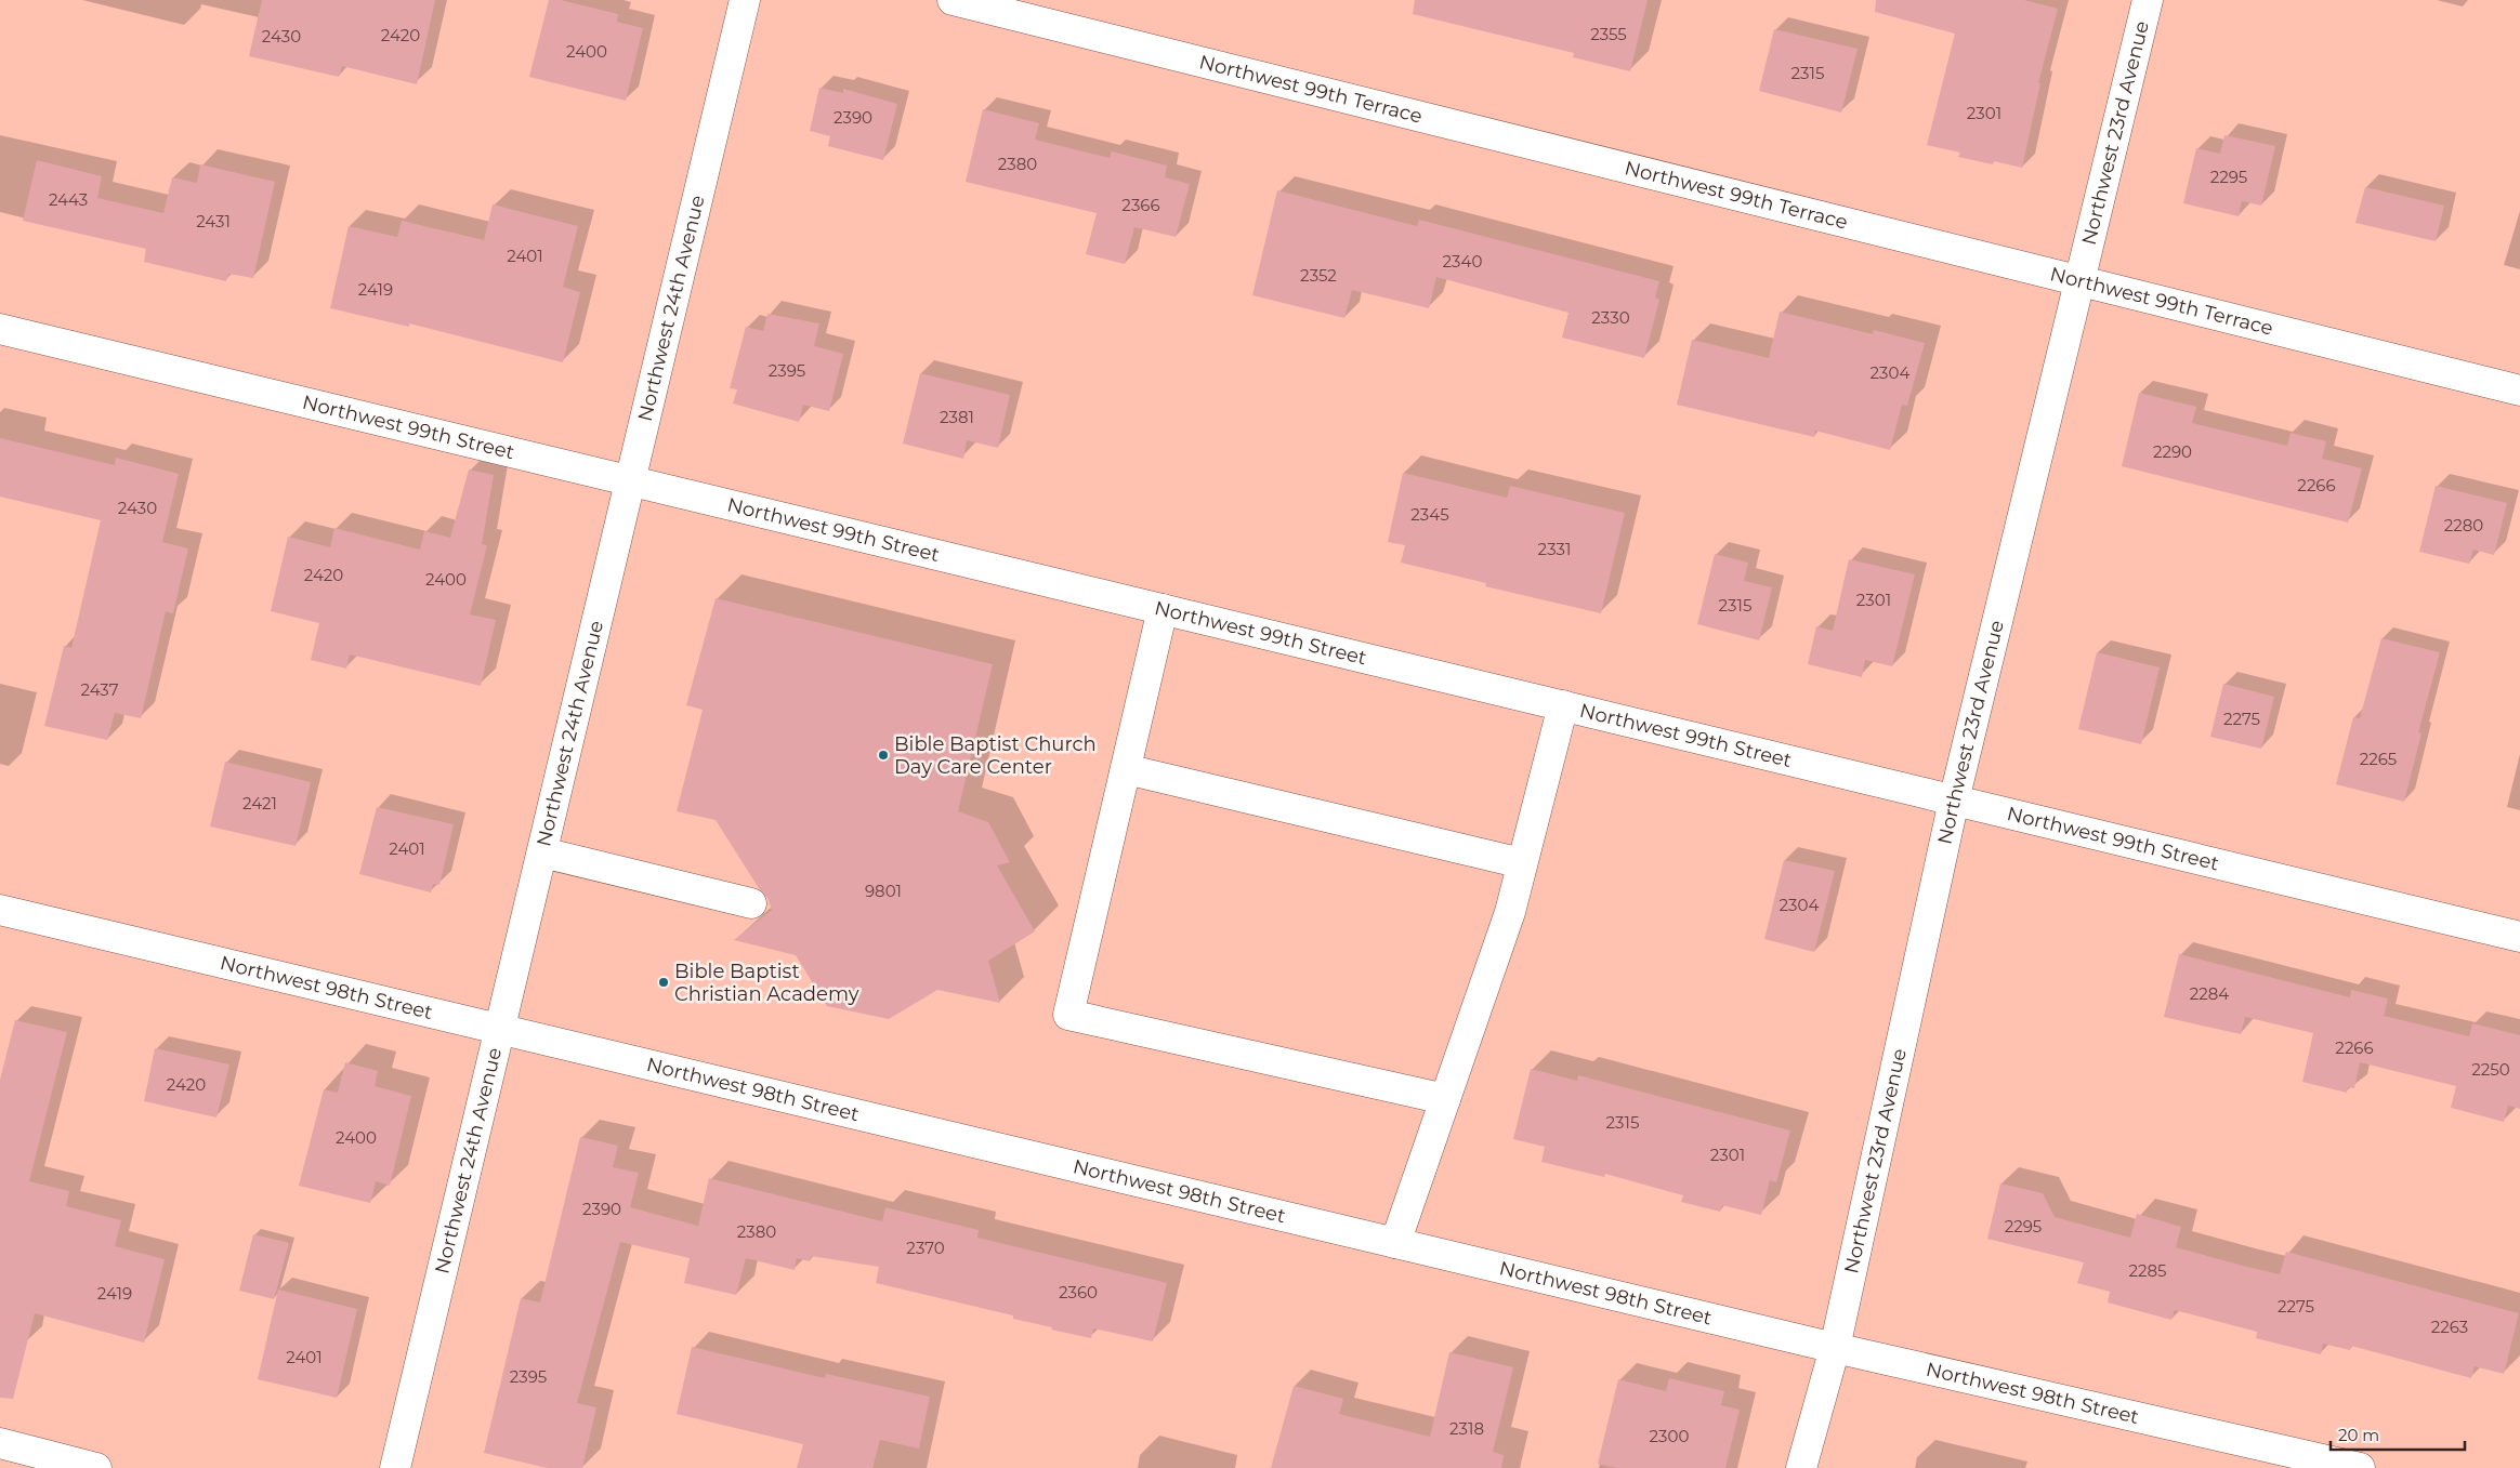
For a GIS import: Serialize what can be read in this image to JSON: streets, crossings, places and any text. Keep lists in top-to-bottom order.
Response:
{
  "streets": {
    "street": [
      "Northwest 99th Terrace",
      "Northwest 23rd Avenue",
      "Northwest 24th Avenue",
      "Northwest 99th Street",
      "Northwest 98th Street"
    ]
  },
  "crossings": [
    ["Northwest 99th Terrace", "Northwest 23rd Avenue"],
    ["Northwest 23rd Avenue", "Northwest 99th Street"],
    ["Northwest 23rd Avenue", "Northwest 98th Street"],
    ["Northwest 24th Avenue", "Northwest 99th Street"],
    ["Northwest 24th Avenue", "Northwest 98th Street"]
  ],
  "places": ["Bible Baptist Church Day Care Center", "Bible Baptist Christian Academy"],
  "house_numbers": [
    "2355",
    "2420",
    "2430",
    "2400",
    "2315",
    "2301",
    "2390",
    "2380",
    "2295",
    "2443",
    "2366",
    "2431",
    "2401",
    "2340",
    "2352",
    "2419",
    "2330",
    "2395",
    "2304",
    "2381",
    "2290",
    "2266",
    "2430",
    "2345",
    "2280",
    "2331",
    "2420",
    "2400",
    "2301",
    "2315",
    "2437",
    "2275",
    "2265",
    "2421",
    "2401",
    "9801",
    "2304",
    "2284",
    "2266",
    "2250",
    "2420",
    "2315",
    "2400",
    "2301",
    "2390",
    "2295",
    "2380",
    "2370",
    "2285",
    "2360",
    "2419",
    "2275",
    "2263",
    "2401",
    "2395",
    "2318",
    "2300"
  ],
  "scale_bar": "20 m"
}
